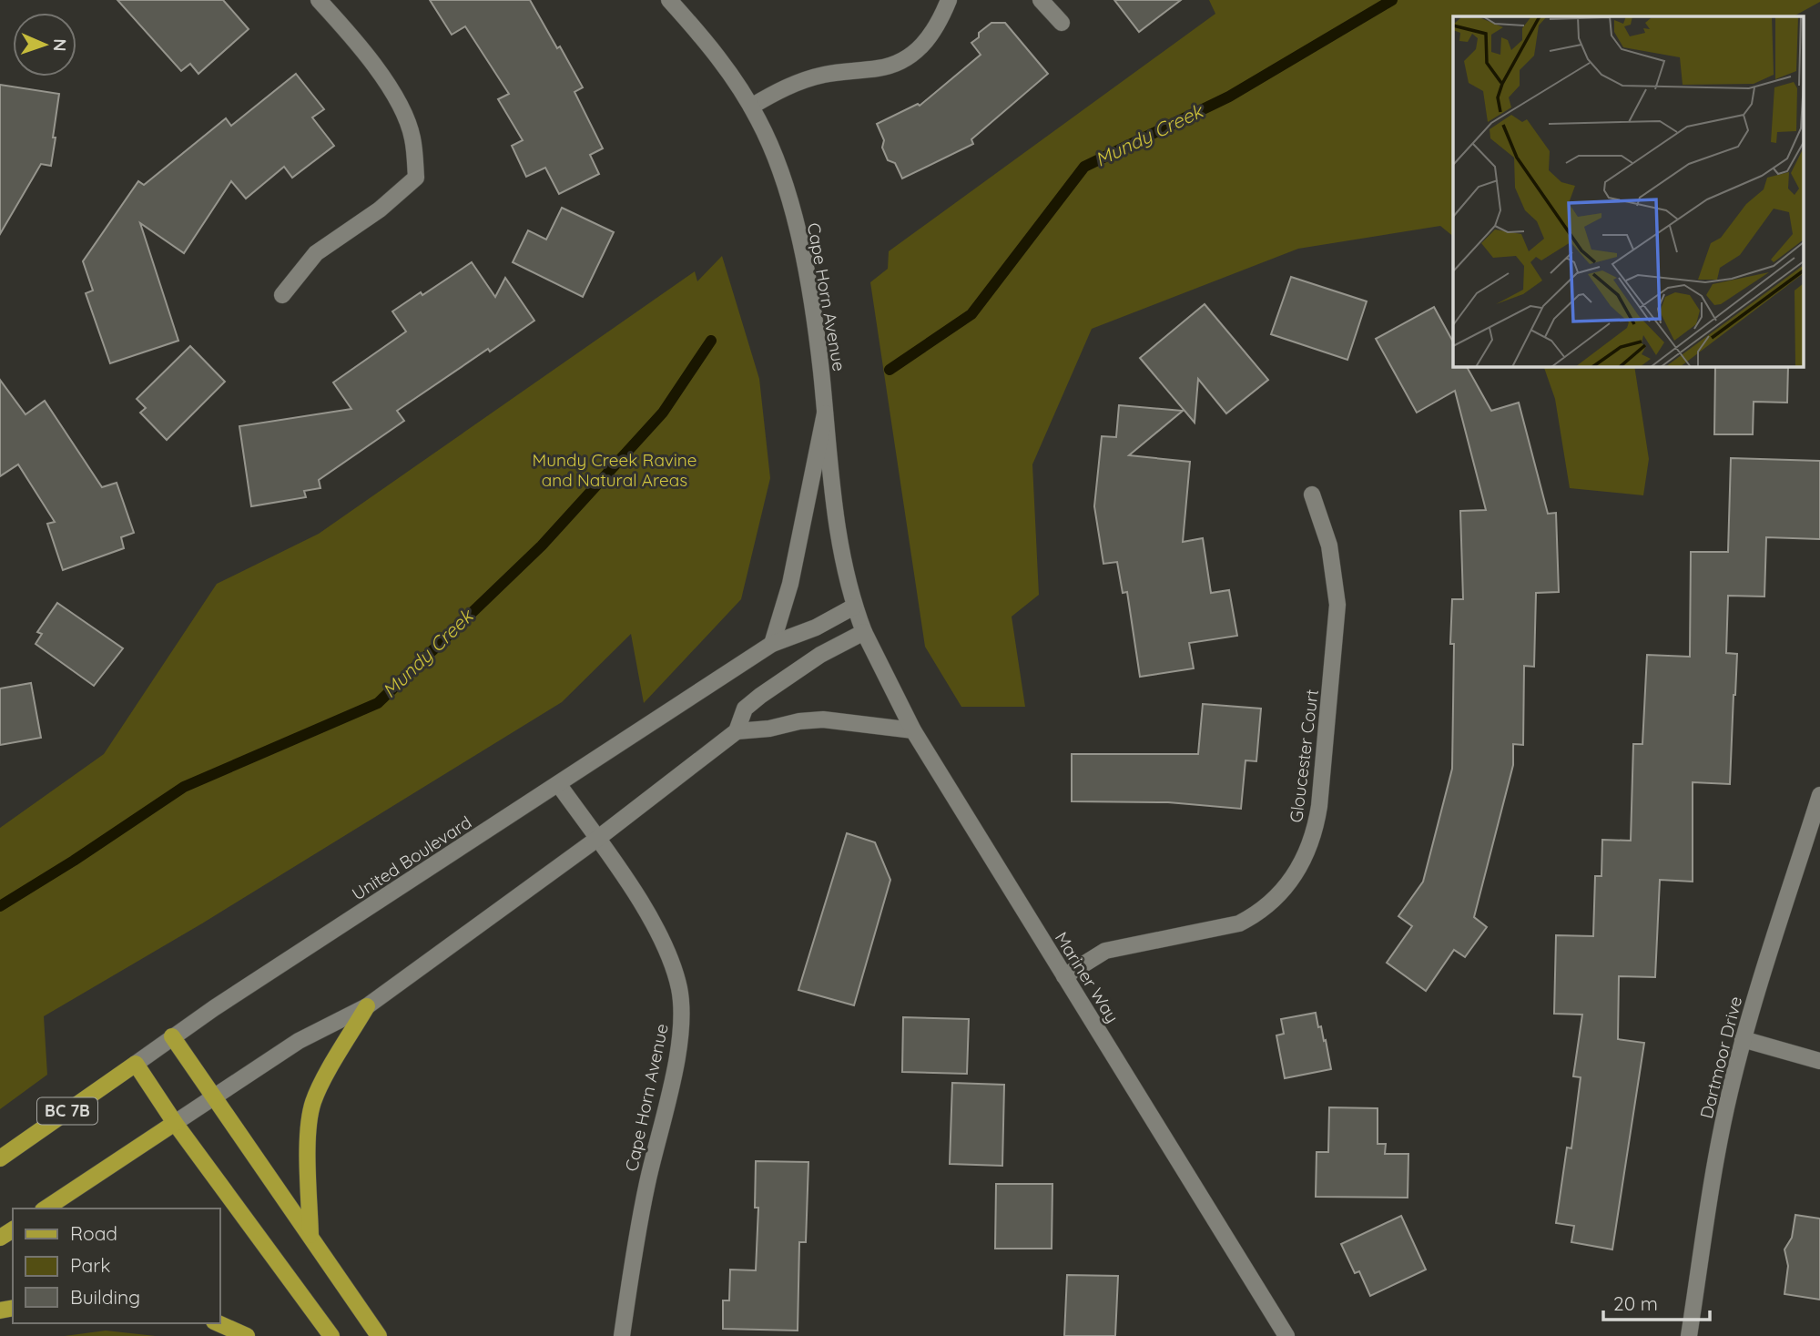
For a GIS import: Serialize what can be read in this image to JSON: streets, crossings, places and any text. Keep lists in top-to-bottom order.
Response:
{
  "streets": {
    "main road": ["United Boulevard", "BC 7B"],
    "street": [
      "Cape Horn Avenue",
      "Gloucester Court",
      "Mariner Way",
      "Dartmoor Drive"
    ]
  },
  "crossings": [
    ["Cape Horn Avenue", "United Boulevard"],
    ["Cape Horn Avenue", "Mariner Way"],
    ["Gloucester Court", "Mariner Way"]
  ],
  "water": ["Mundy Creek"],
  "parks": ["Mundy Creek Ravine and Natural Areas"],
  "legend": ["Road", "Park", "Building"],
  "scale_bar": "20 m",
  "north": "right"
}
